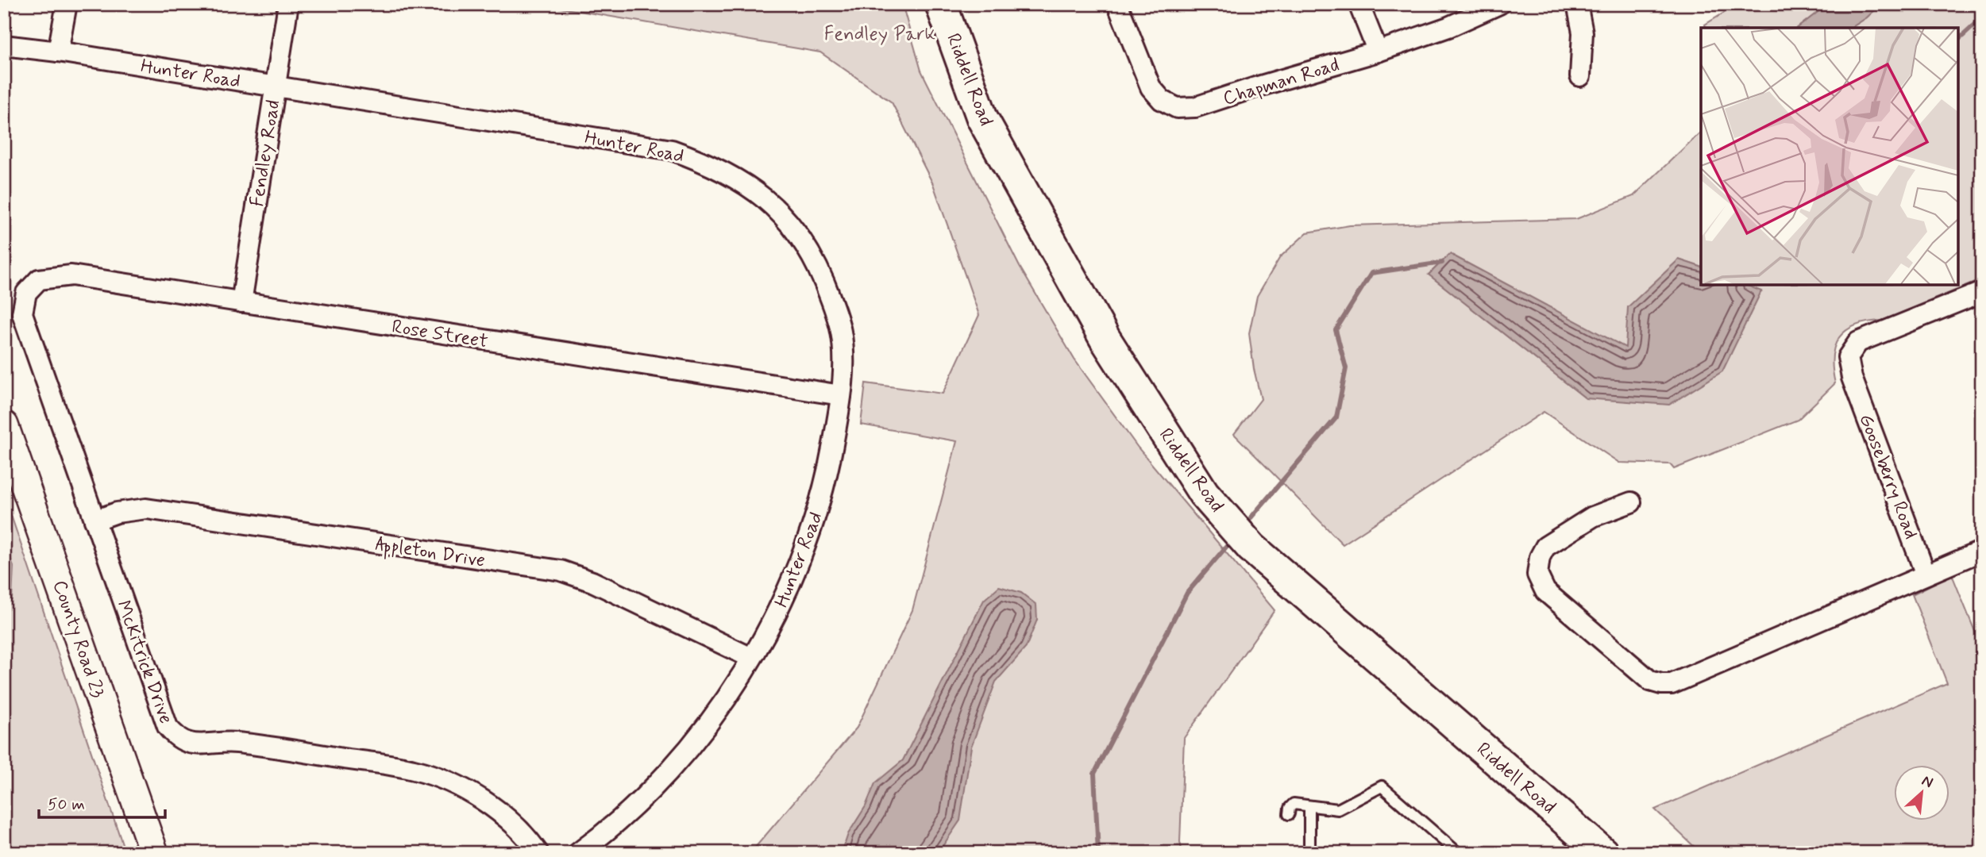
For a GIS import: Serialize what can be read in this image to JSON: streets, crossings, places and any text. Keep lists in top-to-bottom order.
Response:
{
  "streets": {
    "main road": ["Riddell Road", "County Road 23"],
    "street": [
      "Hunter Road",
      "Chapman Road",
      "Fendley Road",
      "Rose Street",
      "Gooseberry Road",
      "Appleton Drive",
      "McKitrick Drive"
    ]
  },
  "crossings": [
    ["Hunter Road", "Fendley Road"],
    ["Hunter Road", "Rose Street"],
    ["Hunter Road", "Appleton Drive"],
    ["Fendley Road", "Rose Street"],
    ["Rose Street", "McKitrick Drive"],
    ["Appleton Drive", "McKitrick Drive"]
  ],
  "parks": ["Fendley Park"],
  "scale_bar": "50 m",
  "north": "top right"
}
